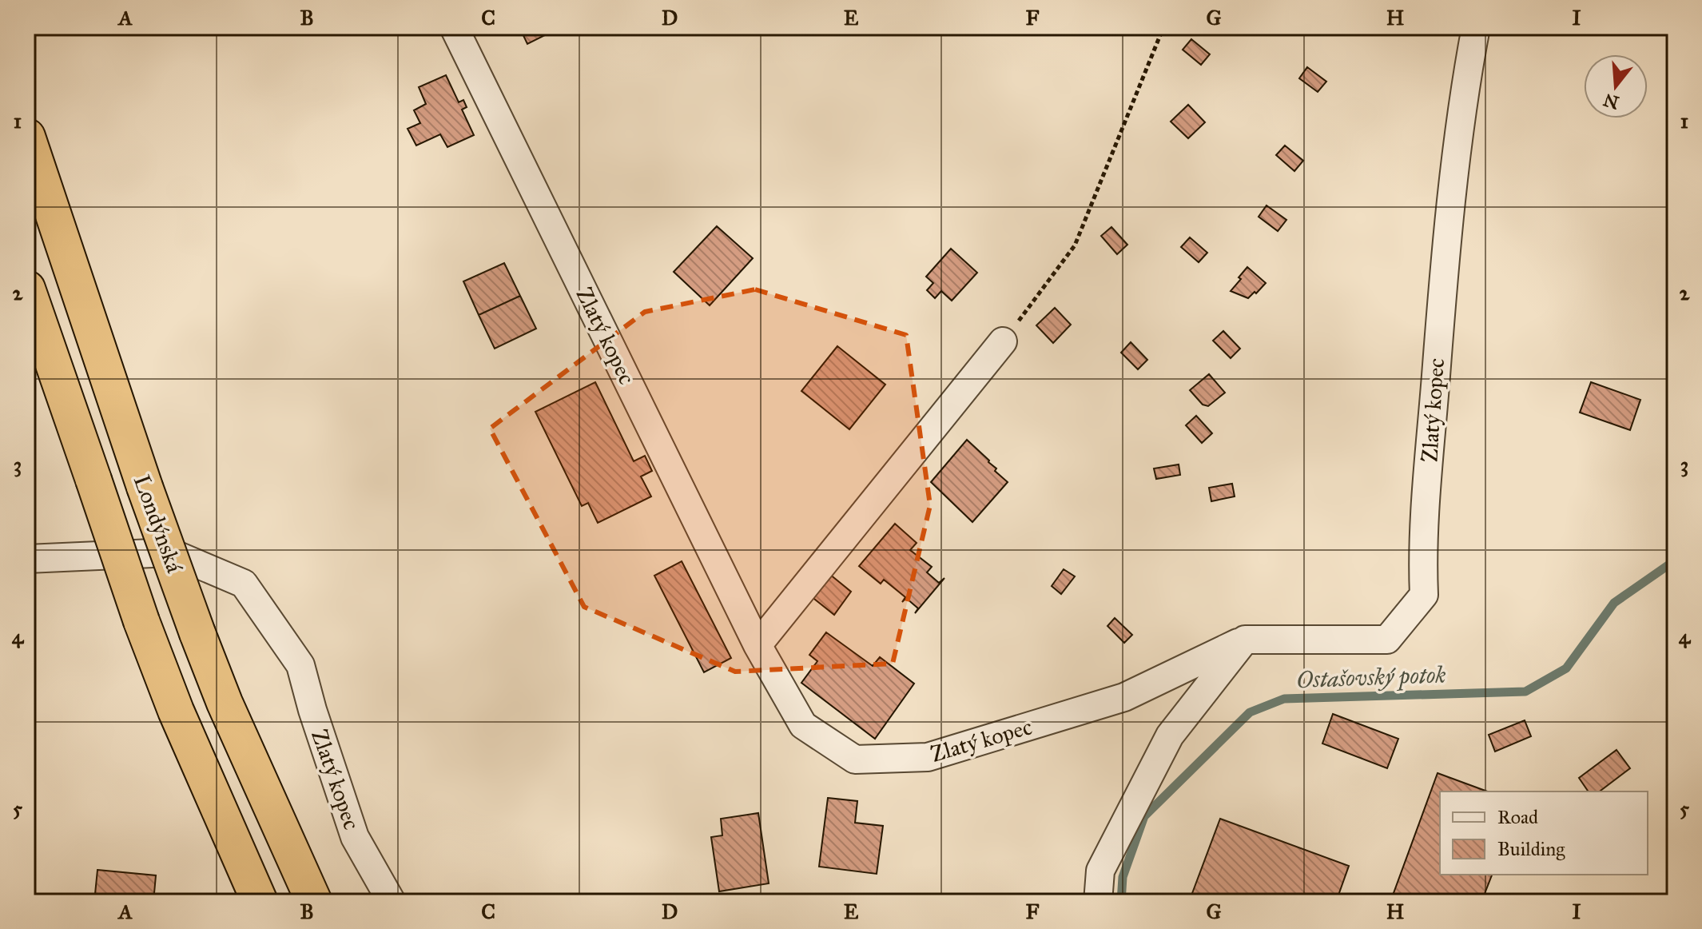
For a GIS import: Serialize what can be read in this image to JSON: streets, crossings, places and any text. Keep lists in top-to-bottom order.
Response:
{
  "streets": {
    "highway": ["Londýnská"],
    "street": ["Zlatý kopec"]
  },
  "water": ["Ostašovský potok"],
  "legend": ["Road", "Building"],
  "north": "bottom",
  "grid": {
    "columns": [
      "A",
      "B",
      "C",
      "D",
      "E",
      "F",
      "G",
      "H",
      "I"
    ],
    "rows": [
      "1",
      "2",
      "3",
      "4",
      "5"
    ]
  }
}
